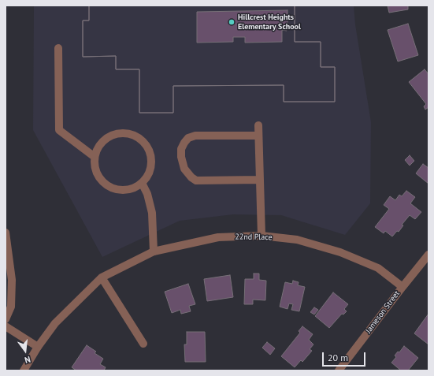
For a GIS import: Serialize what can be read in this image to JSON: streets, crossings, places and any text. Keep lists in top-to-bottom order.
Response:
{
  "streets": {
    "street": ["22nd Place", "Jameson Street"]
  },
  "crossings": [
    ["22nd Place", "Jameson Street"]
  ],
  "places": ["Hillcrest Heights Elementary School"],
  "scale_bar": "20 m",
  "north": "bottom"
}
